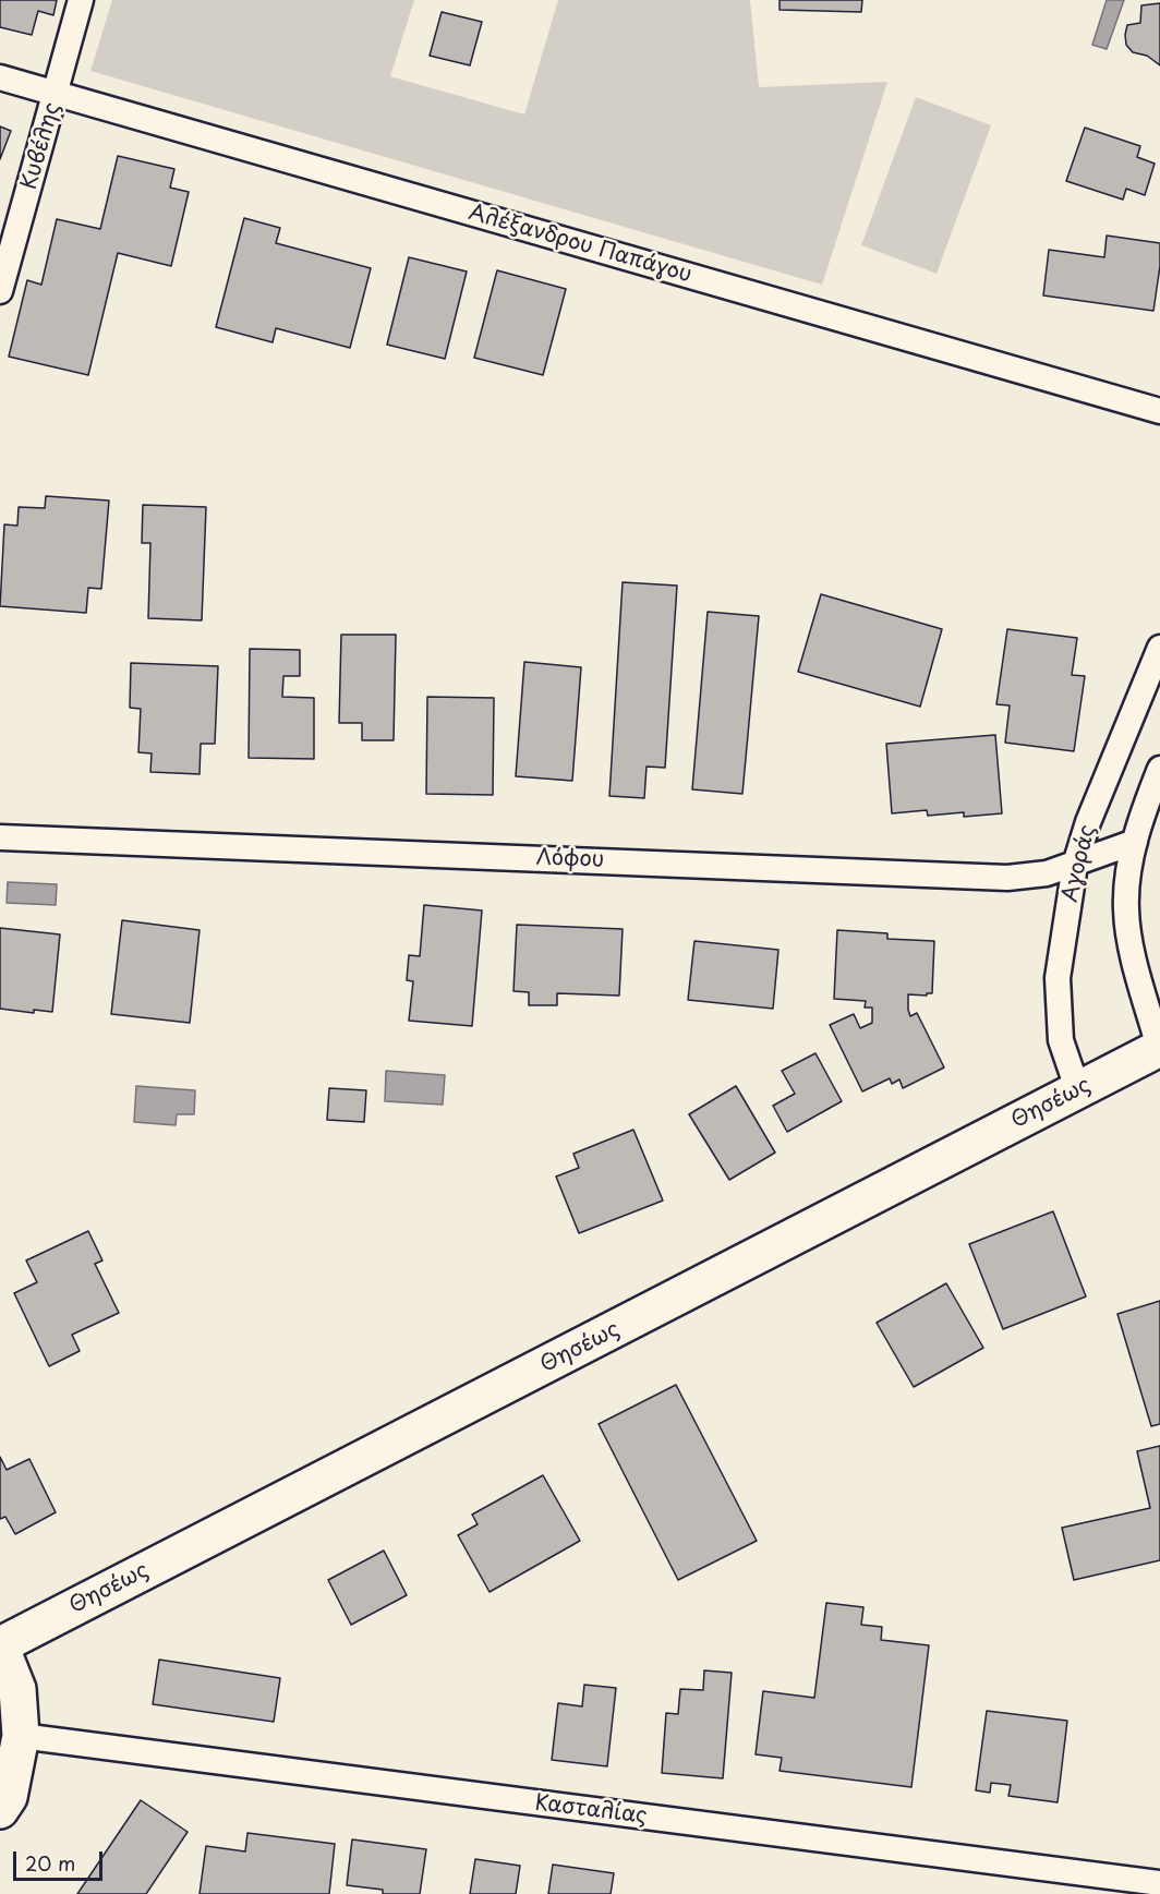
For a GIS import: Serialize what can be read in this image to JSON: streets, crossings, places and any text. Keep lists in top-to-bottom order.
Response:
{
  "streets": {
    "main road": ["Θησέως"],
    "street": [
      "Κυβέλης",
      "Αλέξανδρου Παπάγου",
      "Λόφου",
      "Αγοράς",
      "Κασταλίας"
    ]
  },
  "crossings": [
    ["Κυβέλης", "Αλέξανδρου Παπάγου"],
    ["Λόφου", "Αγοράς"],
    ["Αγοράς", "Θησέως"]
  ],
  "scale_bar": "20 m"
}
